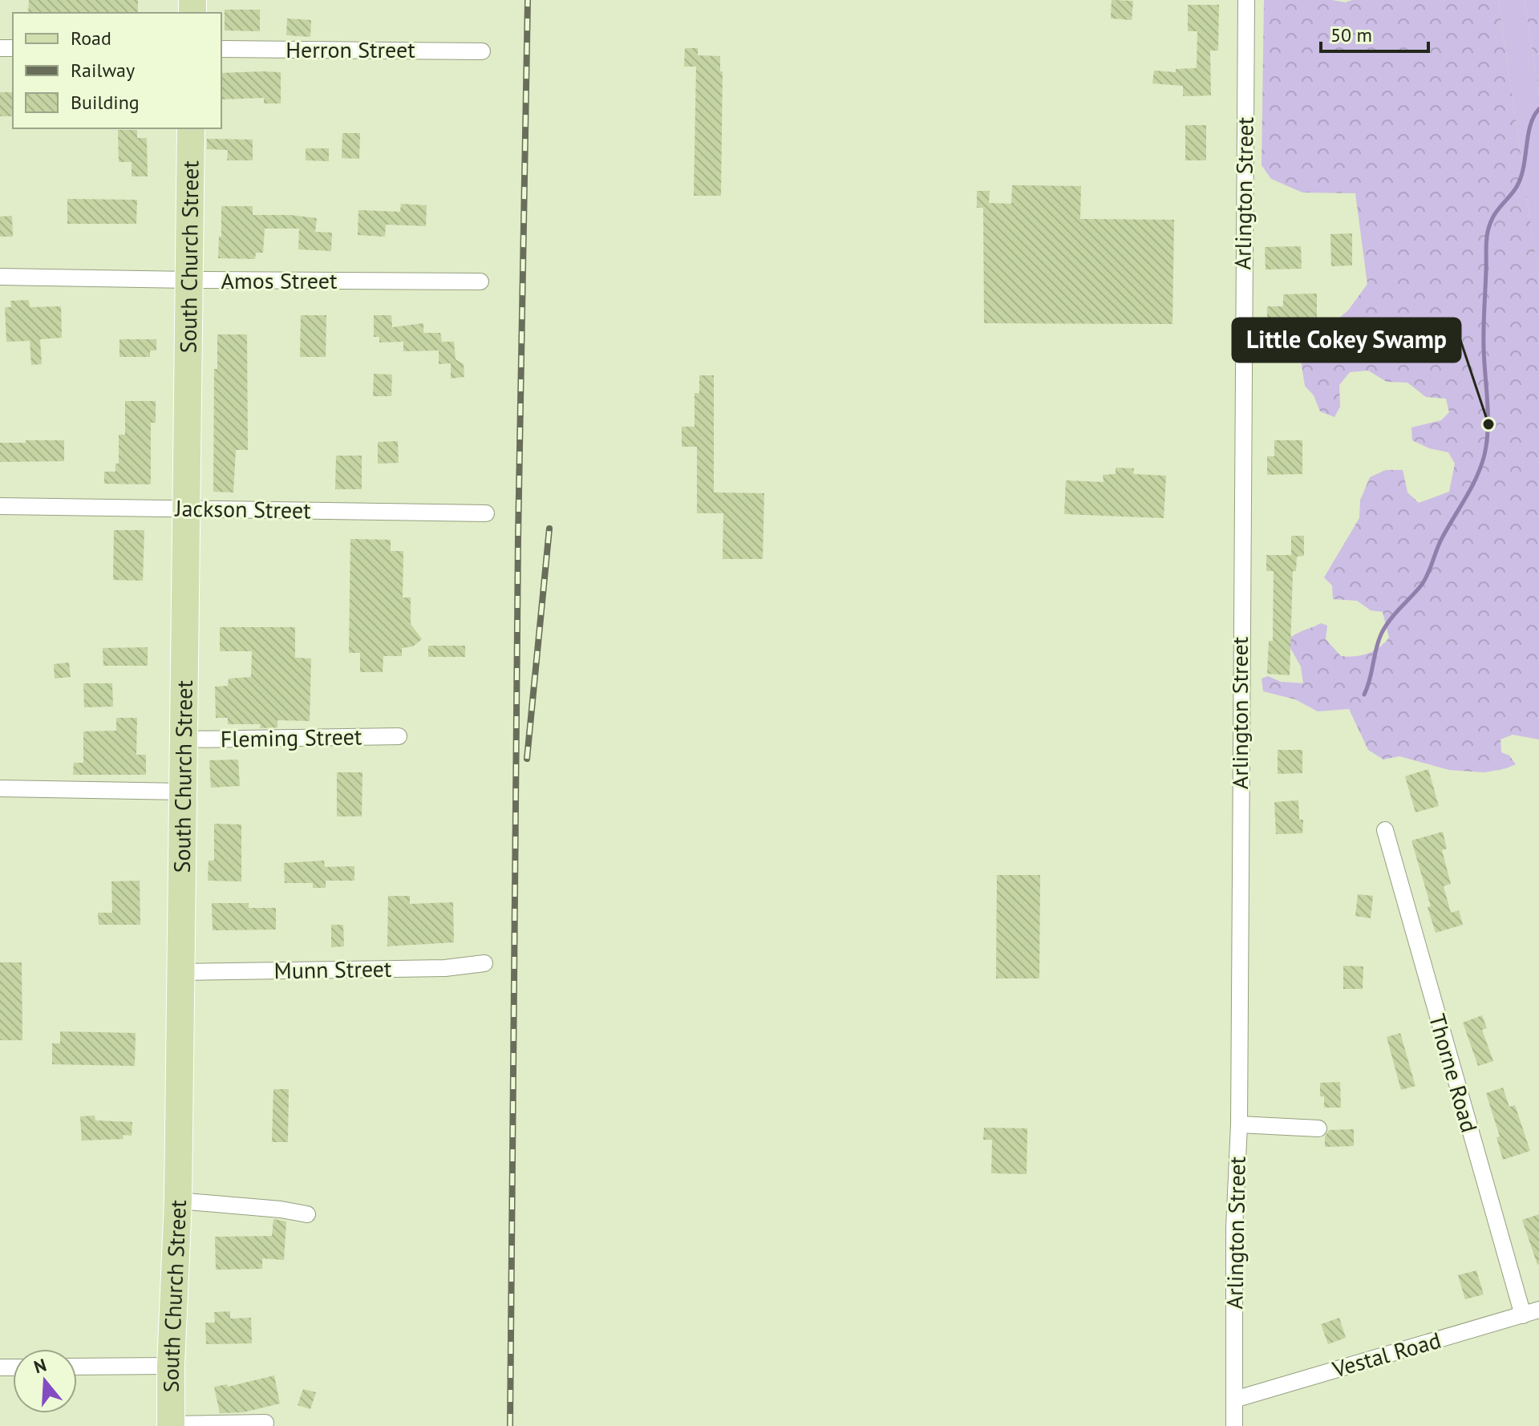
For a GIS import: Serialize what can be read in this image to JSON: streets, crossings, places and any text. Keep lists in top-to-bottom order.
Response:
{
  "streets": {
    "main road": ["South Church Street"],
    "street": [
      "Herron Street",
      "Arlington Street",
      "Amos Street",
      "Jackson Street",
      "Fleming Street",
      "Munn Street",
      "Thorne Road",
      "Vestal Road"
    ]
  },
  "crossings": [
    ["Arlington Street", "Vestal Road"],
    ["South Church Street", "Amos Street"],
    ["South Church Street", "Jackson Street"],
    ["South Church Street", "Fleming Street"],
    ["South Church Street", "Munn Street"],
    ["Thorne Road", "Vestal Road"]
  ],
  "places": ["Little Cokey Swamp"],
  "legend": ["Road", "Railway", "Building"],
  "scale_bar": "50 m",
  "north": "top"
}
